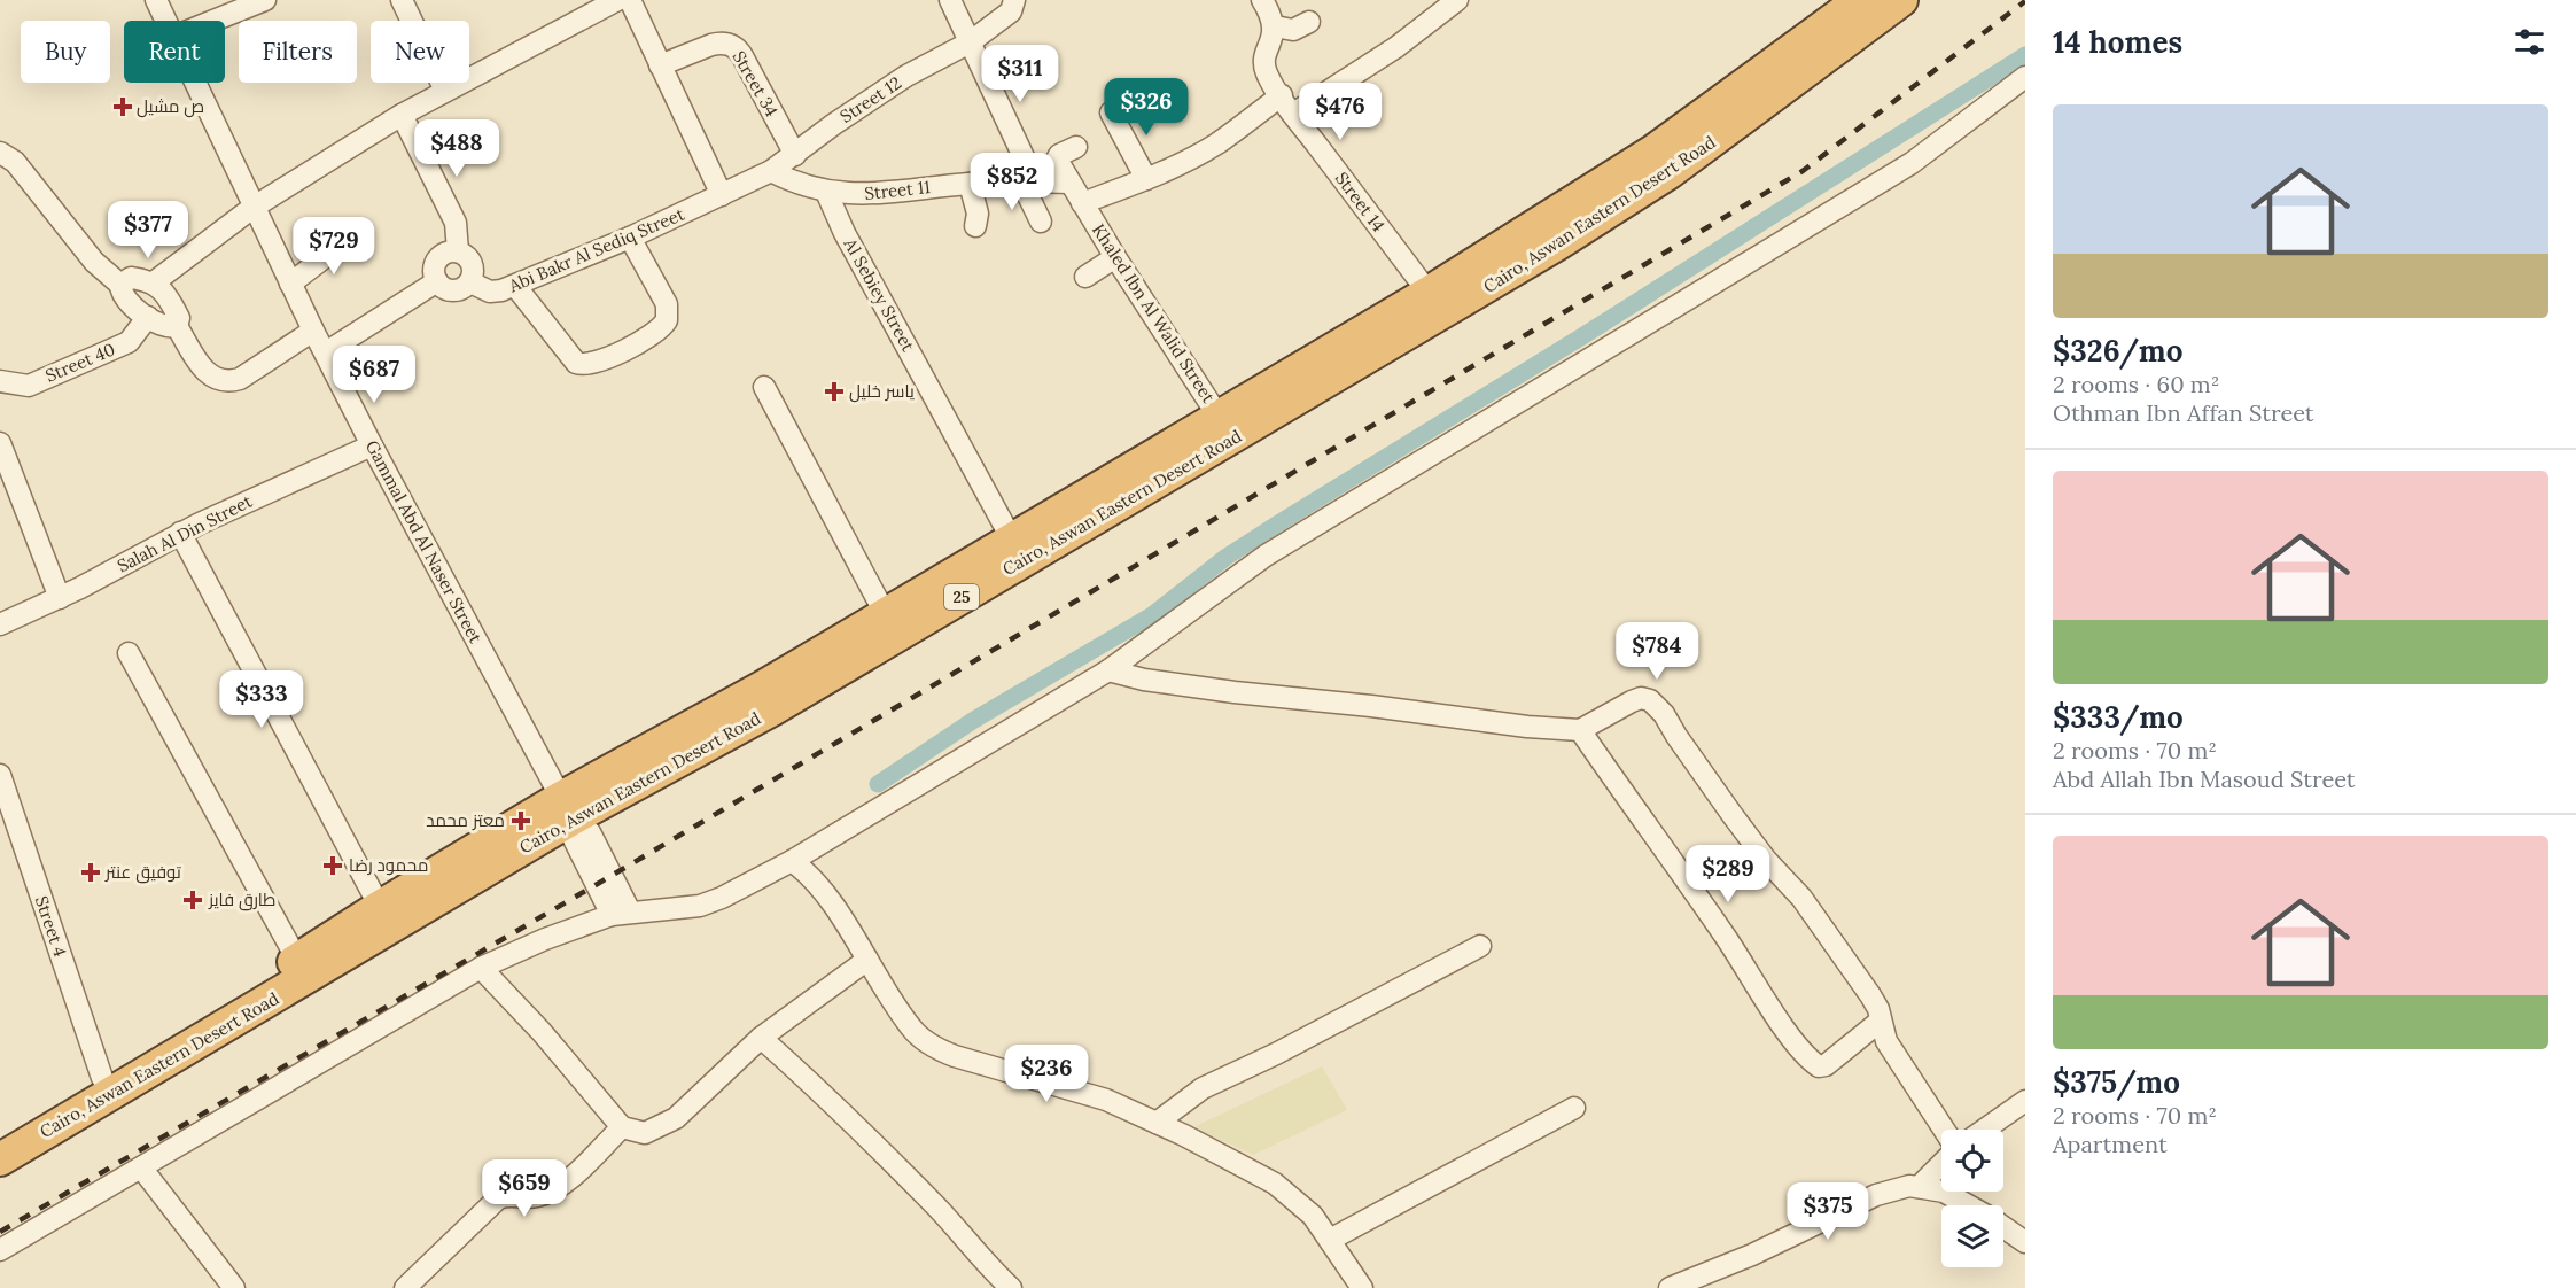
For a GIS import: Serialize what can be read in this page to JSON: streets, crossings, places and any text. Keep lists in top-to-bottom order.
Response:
{
  "streets": {
    "highway": ["Cairo, Aswan Eastern Desert Road", "25"],
    "street": [
      "Street 34",
      "Street 12",
      "Street 11",
      "Street 14",
      "Abi Bakr Al Sediq Street",
      "Al Sebiey Street",
      "Khaled Ibn Al Walid Street",
      "Street 40",
      "Salah Al Din Street",
      "Gammal Abd Al Naser Street",
      "Street 4"
    ]
  },
  "crossings": [
    ["Street 34", "Street 12"],
    ["Street 12", "Street 11"],
    ["Street 12", "Abi Bakr Al Sediq Street"],
    ["Street 11", "Al Sebiey Street"],
    ["Street 11", "Khaled Ibn Al Walid Street"],
    ["Street 14", "Cairo, Aswan Eastern Desert Road"],
    ["Cairo, Aswan Eastern Desert Road", "Al Sebiey Street"],
    ["Cairo, Aswan Eastern Desert Road", "Khaled Ibn Al Walid Street"],
    ["Cairo, Aswan Eastern Desert Road", "Gammal Abd Al Naser Street"],
    ["Cairo, Aswan Eastern Desert Road", "Street 4"],
    ["Salah Al Din Street", "Gammal Abd Al Naser Street"]
  ],
  "places": {
    "health": [
      "ص مشيل",
      "ياسر خليل",
      "معتز محمد",
      "محمود رضا",
      "توفيق عنتر",
      "طارق فايز"
    ]
  },
  "page": {
    "heading": "14 homes",
    "chip": [
      "Buy",
      "Rent",
      "Filters",
      "New"
    ],
    "price": [
      "$311",
      "$326",
      "$476",
      "$488",
      "$852",
      "$377",
      "$729",
      "$687",
      "$784",
      "$333",
      "$289",
      "$236",
      "$659",
      "$375"
    ],
    "list": [
      {
        "name": "$326/mo",
        "note": "2 rooms · 60 m² · Othman Ibn Affan Street"
      },
      {
        "name": "$333/mo",
        "note": "2 rooms · 70 m² · Abd Allah Ibn Masoud Street"
      },
      {
        "name": "$375/mo",
        "note": "2 rooms · 70 m² · Apartment"
      }
    ]
  }
}
